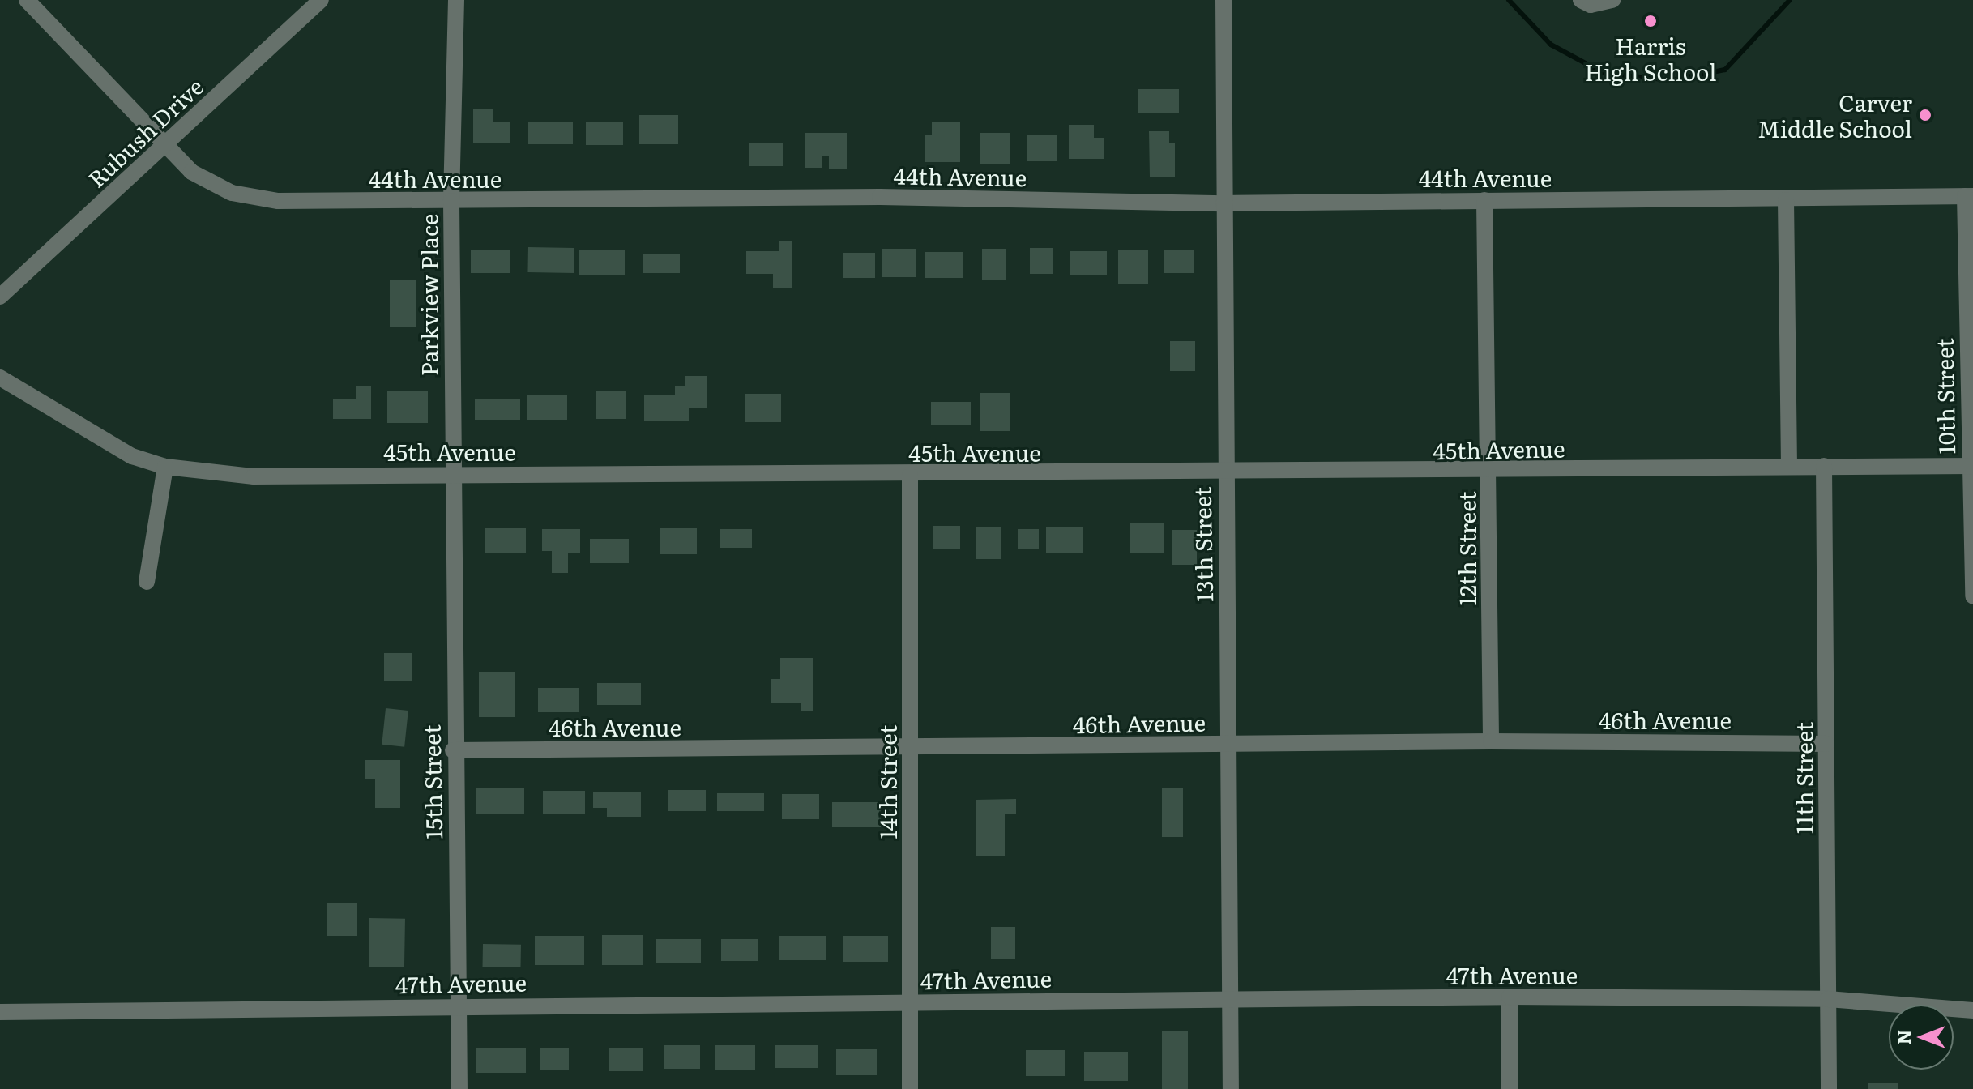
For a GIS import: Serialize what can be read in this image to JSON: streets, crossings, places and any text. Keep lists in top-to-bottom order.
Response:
{
  "streets": {
    "street": [
      "Rubush Drive",
      "44th Avenue",
      "Parkview Place",
      "10th Street",
      "45th Avenue",
      "13th Street",
      "12th Street",
      "46th Avenue",
      "11th Street",
      "15th Street",
      "14th Street",
      "47th Avenue"
    ]
  },
  "crossings": [
    ["Rubush Drive", "44th Avenue"],
    ["44th Avenue", "Parkview Place"],
    ["44th Avenue", "10th Street"],
    ["44th Avenue", "13th Street"],
    ["44th Avenue", "12th Street"],
    ["Parkview Place", "45th Avenue"],
    ["Parkview Place", "15th Street"],
    ["10th Street", "45th Avenue"],
    ["45th Avenue", "13th Street"],
    ["45th Avenue", "12th Street"],
    ["45th Avenue", "11th Street"],
    ["45th Avenue", "15th Street"],
    ["45th Avenue", "14th Street"],
    ["13th Street", "46th Avenue"],
    ["13th Street", "47th Avenue"],
    ["12th Street", "46th Avenue"],
    ["46th Avenue", "11th Street"],
    ["46th Avenue", "15th Street"],
    ["46th Avenue", "14th Street"],
    ["11th Street", "47th Avenue"],
    ["15th Street", "47th Avenue"],
    ["14th Street", "47th Avenue"]
  ],
  "places": ["Harris High School", "Carver Middle School"],
  "north": "left"
}
